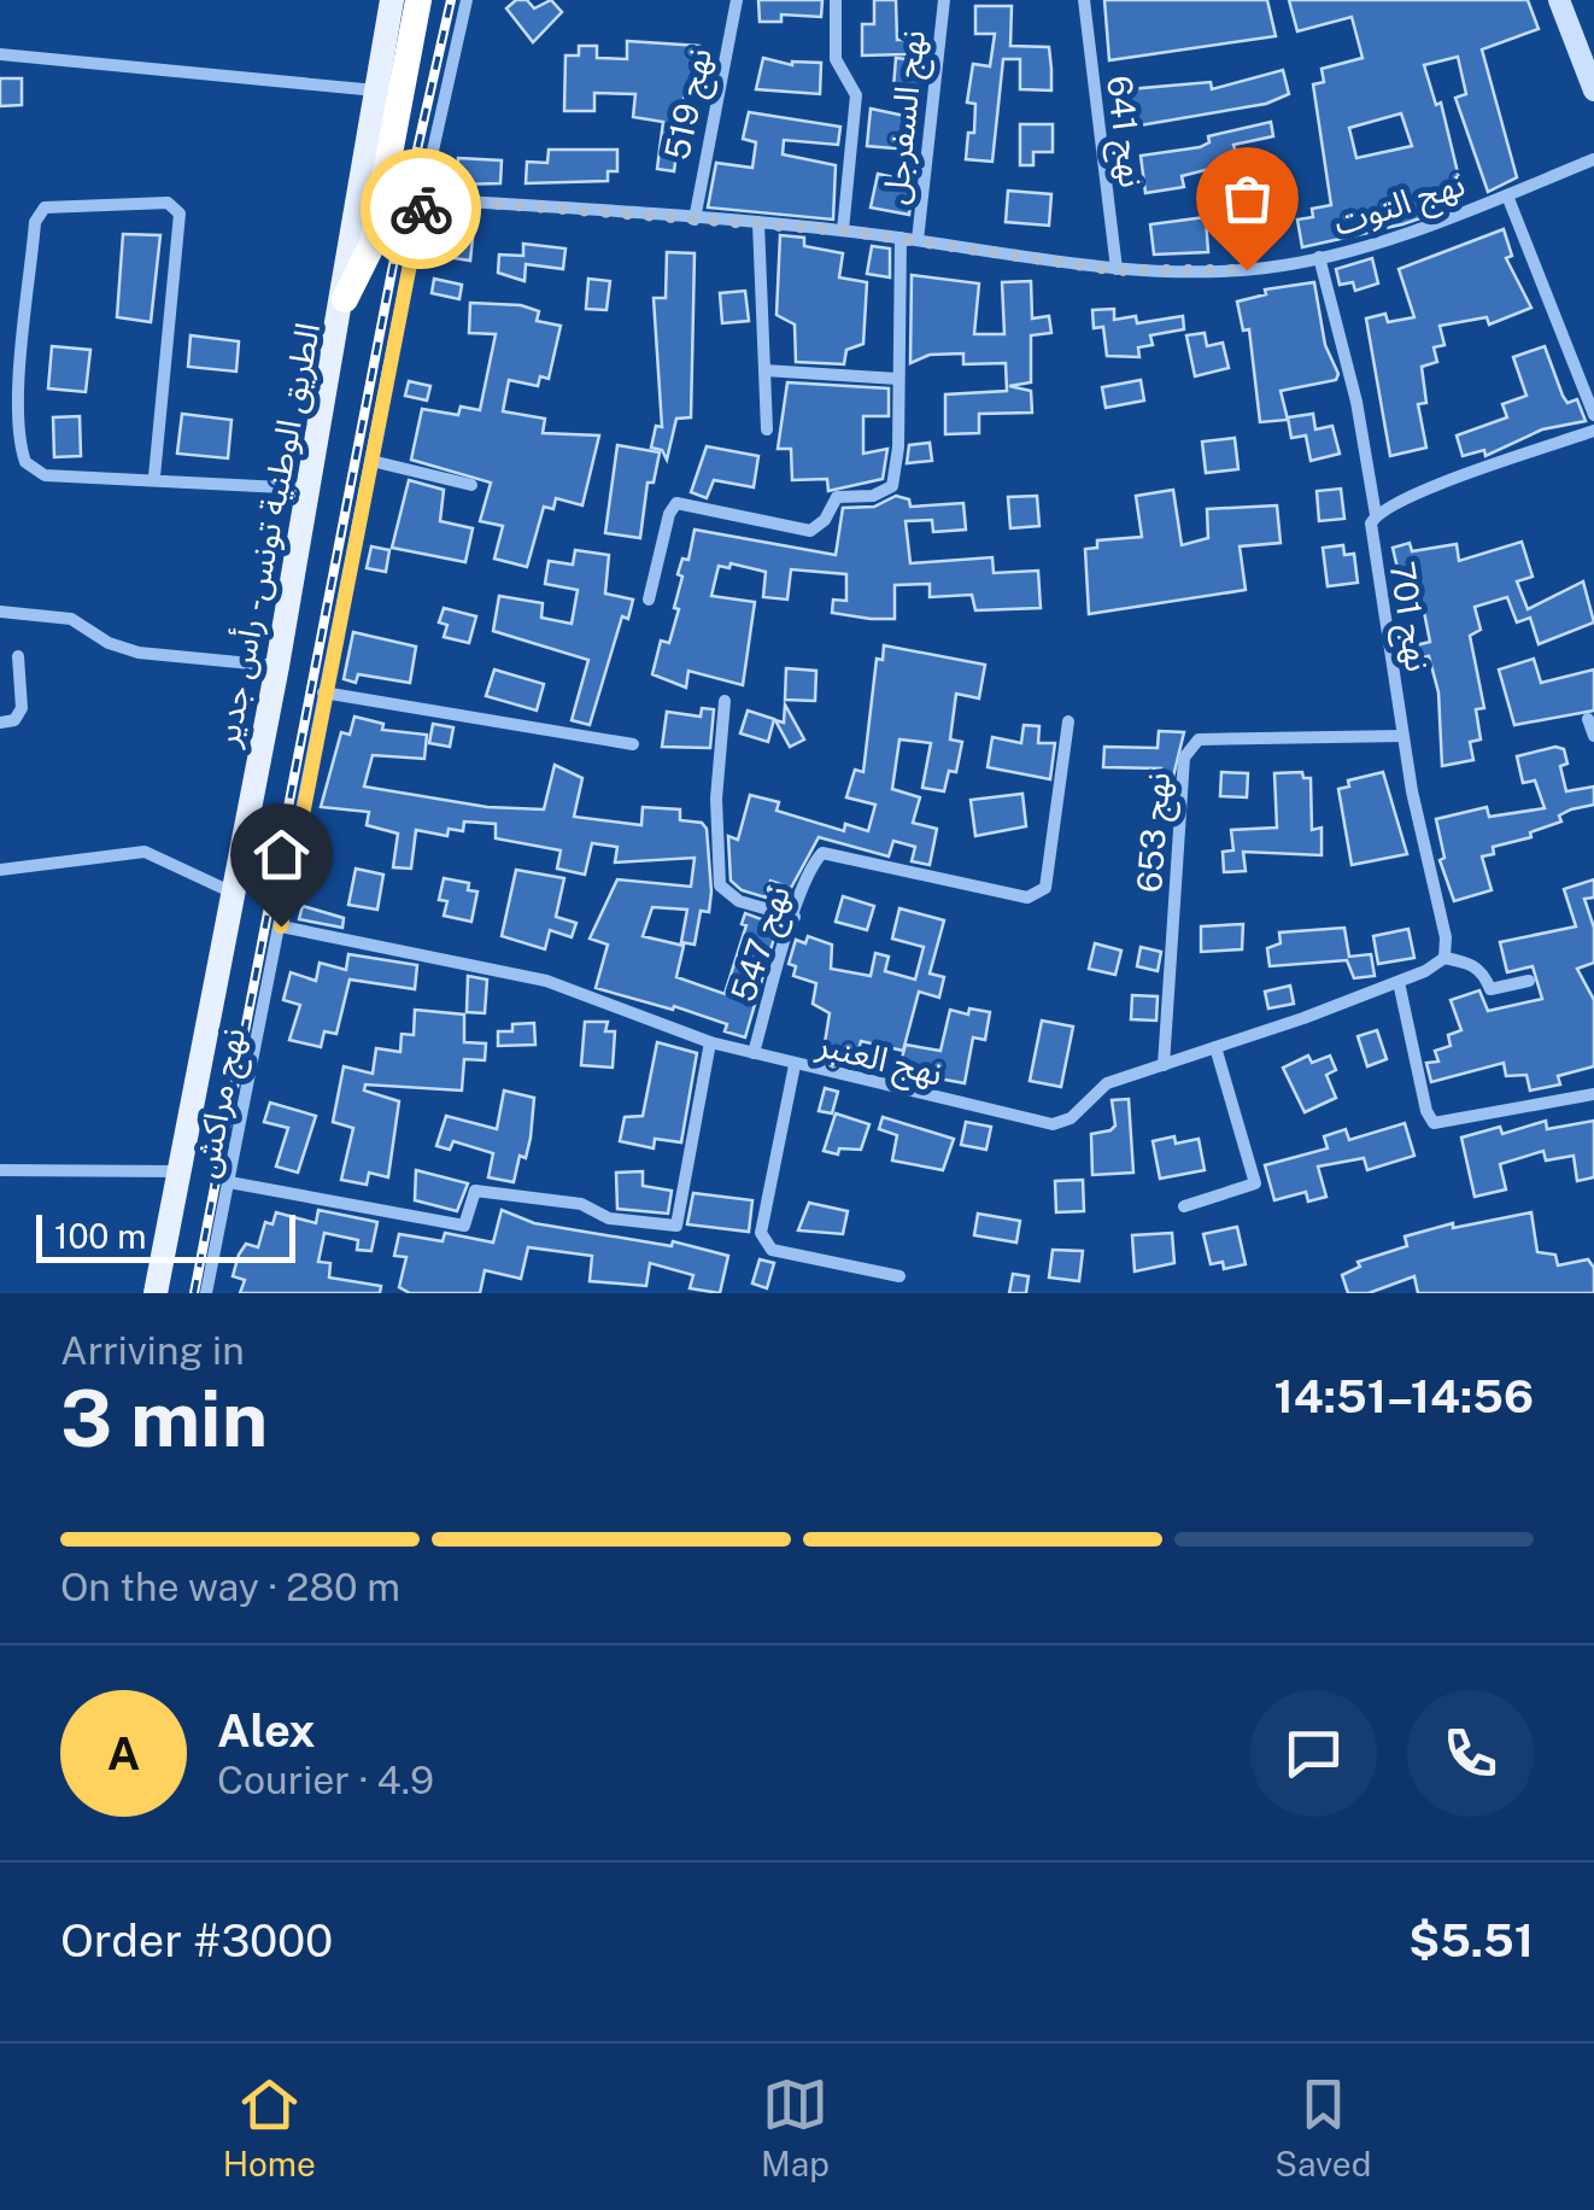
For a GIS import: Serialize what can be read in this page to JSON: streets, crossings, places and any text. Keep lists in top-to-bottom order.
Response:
{
  "streets": {
    "main road": ["الطريق الوطنية تونس - رأس جدير"],
    "street": [
      "نهج 519",
      "نهج السفرجل",
      "نهج 641",
      "نهج التوت",
      "نهج 701",
      "نهج 653",
      "نهج 547",
      "نهج العنبر",
      "نهج مراكش"
    ]
  },
  "crossings": [
    ["نهج 519", "نهج التوت"],
    ["نهج السفرجل", "نهج التوت"],
    ["نهج 641", "نهج التوت"],
    ["نهج التوت", "نهج 701"],
    ["نهج التوت", "نهج مراكش"],
    ["نهج 701", "نهج 653"],
    ["نهج 701", "نهج العنبر"],
    ["نهج 653", "نهج العنبر"],
    ["نهج 547", "نهج العنبر"],
    ["نهج العنبر", "نهج مراكش"]
  ],
  "scale_bar": "100 m",
  "page": {
    "scale": "100 m",
    "heading": ["3 min", "Arriving in", "14:51–14:56"],
    "panel": [
      "Alex",
      "Courier · 4.9",
      "Order #3000",
      "$5.51"
    ],
    "bar": "On the way · 280 m",
    "round": "A",
    "tabs": ["Home", "Map", "Saved"]
  }
}
